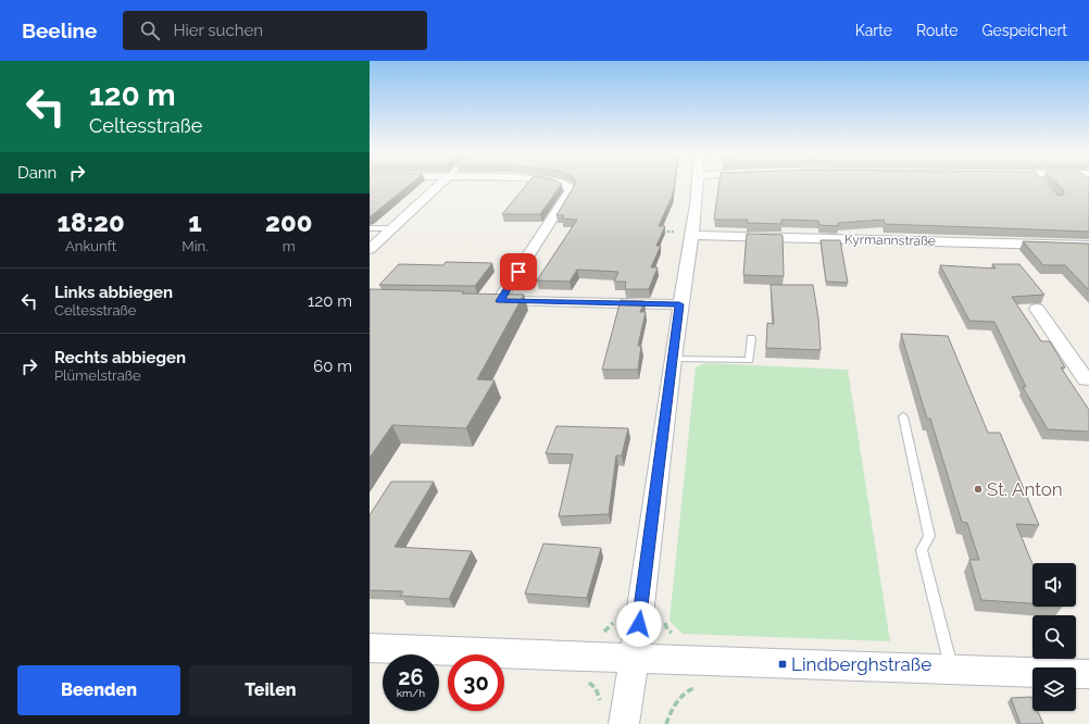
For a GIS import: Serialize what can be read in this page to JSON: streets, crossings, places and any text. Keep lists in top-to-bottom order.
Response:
{
  "streets": {
    "street": ["Kyrmannstraße"]
  },
  "places": {
    "other": ["St. Anton"],
    "transit": ["Lindberghstraße"]
  },
  "page": {
    "header": "Beeline",
    "search": "Hier suchen",
    "nav": ["Karte", "Route", "Gespeichert"],
    "turn": ["120 m", "Celtesstraße"],
    "then": "Dann",
    "eta": [
      "18:20",
      "Ankunft",
      "1",
      "Min.",
      "200",
      "m"
    ],
    "list": [
      {
        "name": "Links abbiegen",
        "note": "Celtesstraße",
        "value": "120 m"
      },
      {
        "name": "Rechts abbiegen",
        "note": "Plümelstraße",
        "value": "60 m"
      }
    ],
    "speed": "26 km/h",
    "limit": "30",
    "buttons": ["Beenden", "Teilen"]
  }
}
